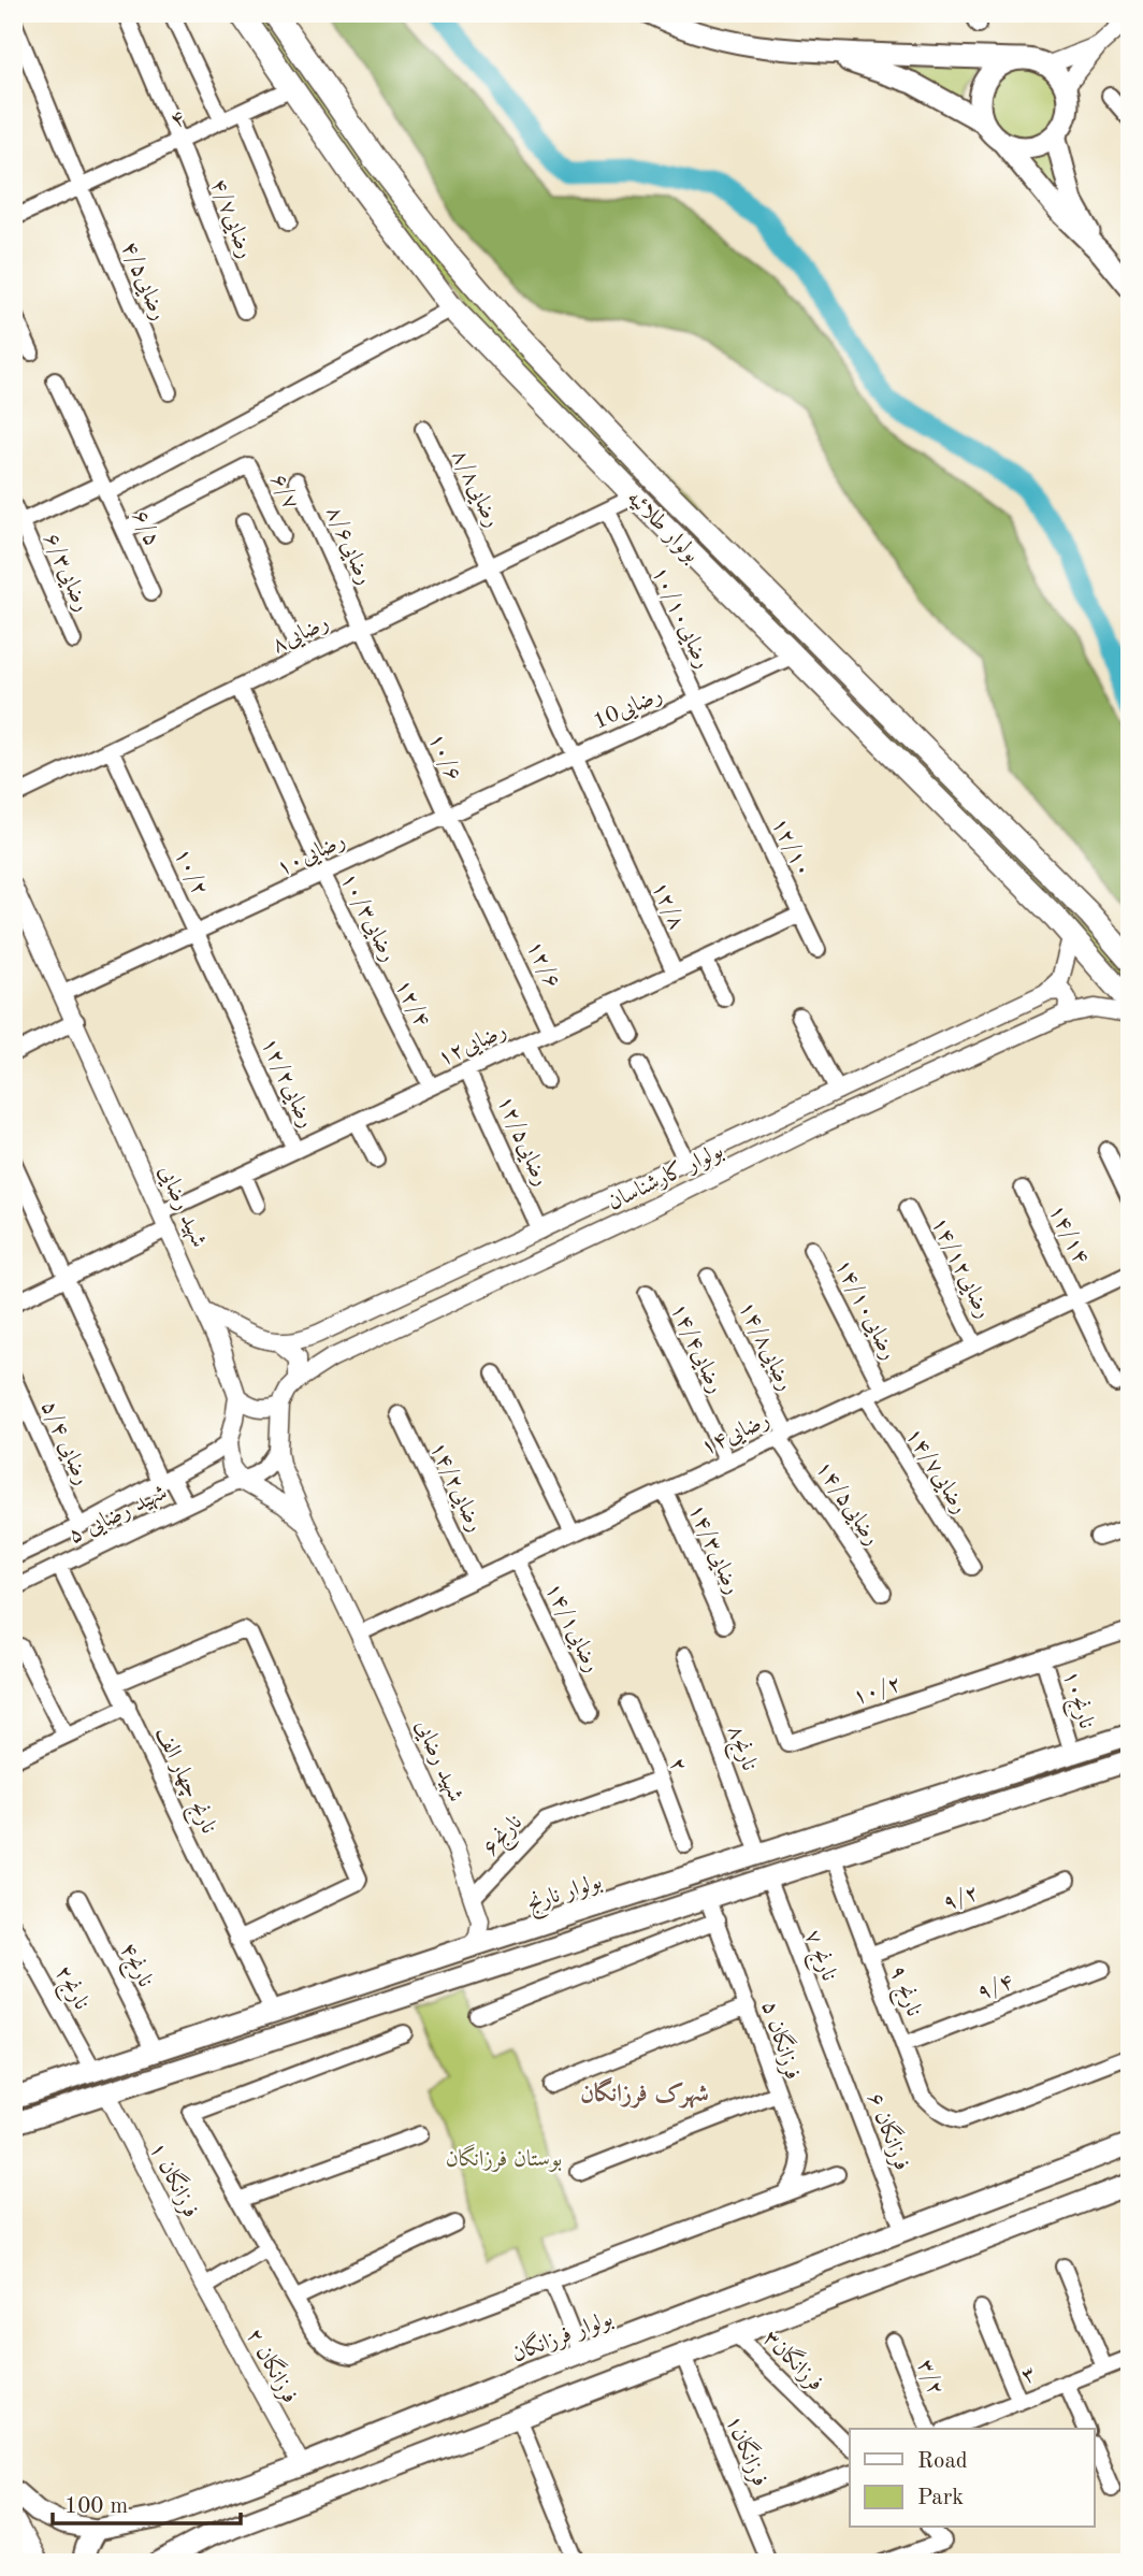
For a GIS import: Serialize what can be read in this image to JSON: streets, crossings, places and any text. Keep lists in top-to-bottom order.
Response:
{
  "streets": {
    "main road": ["بولوار طلائیه", "بولوار نارنج", "بولوار فرزانگان"],
    "street": [
      "۴",
      "رضایی۴/۷",
      "رضایی۴/۵",
      "رضایی۸/۸",
      "۶/۷",
      "۶/۵",
      "رضایی۸/۶",
      "رضایی۶/۳",
      "رضایی۱۰/۱۰",
      "رضایی۸",
      "رضایی10",
      "۱۰/۶",
      "۱۲/۱۰",
      "رضایی۱۰",
      "۱۰/۲",
      "۱۲/۸",
      "رضایی۱۰/۳",
      "۱۲/۶",
      "۱۲/۴",
      "رضایی۱۲",
      "رضایی۱۲/۲",
      "رضایی۱۲/۵",
      "بولوار کارشناسان",
      "شهید رضایی",
      "۱۴/۱۴",
      "رضایی۱۴/۱۲",
      "رضایی۱۴/۱۰",
      "رضایی۱۴/۸",
      "رضایی۱۴/۴",
      "رضایی۱۴",
      "رضایی ۵/۴",
      "رضایی۱۴/۷",
      "رضایی۱۴/۲",
      "رضایی۱۴/۵",
      "شهید رضایی ۵",
      "رضایی۱۴/۳",
      "۱۴/۱رضایی",
      "نارنج۱۰",
      "نارنج۸",
      "۲",
      "نارنج چهار الف",
      "نارنج۶",
      "۹/۲",
      "نارنج ۷",
      "نارنج۴",
      "۹/۴",
      "نارنج۲",
      "نارنج ۹",
      "فرزانگان ۵",
      "فرزانگان ۶",
      "فرزانگان ۱",
      "فرزانگان۳",
      "فرزانگان ۲",
      "۳",
      "۳/۲",
      "فرزانگان۱"
    ]
  },
  "crossings": [
    ["۴", "رضایی۴/۷"],
    ["۴", "رضایی۴/۵"],
    ["۴", "بولوار طلائیه"],
    ["رضایی۸/۸", "رضایی۸"],
    ["رضایی۸/۸", "رضایی10"],
    ["رضایی۸/۸", "رضایی۱۰"],
    ["رضایی۸/۸", "۱۲/۸"],
    ["۶/۷", "۶/۵"],
    ["بولوار طلائیه", "رضایی۸"],
    ["بولوار طلائیه", "رضایی10"],
    ["رضایی۸/۶", "رضایی۸"],
    ["رضایی۸/۶", "۱۰/۶"],
    ["رضایی۱۰/۱۰", "رضایی۸"],
    ["رضایی۱۰/۱۰", "رضایی10"],
    ["رضایی۱۰/۱۰", "۱۲/۱۰"],
    ["رضایی۸", "۱۰/۲"],
    ["رضایی۸", "رضایی۱۰/۳"],
    ["رضایی10", "رضایی۱۰"],
    ["رضایی10", "۱۲/۸"],
    ["۱۰/۶", "رضایی۱۰"],
    ["۱۰/۶", "۱۲/۶"],
    ["۱۲/۱۰", "رضایی۱۲"],
    ["رضایی۱۰", "۱۰/۲"],
    ["رضایی۱۰", "۱۲/۸"],
    ["رضایی۱۰", "رضایی۱۰/۳"],
    ["رضایی۱۰", "شهید رضایی"],
    ["۱۰/۲", "رضایی۱۲/۲"],
    ["۱۰/۲", "نارنج۱۰"],
    ["۱۲/۸", "رضایی۱۲"],
    ["رضایی۱۰/۳", "۱۲/۴"],
    ["۱۲/۶", "رضایی۱۲"],
    ["۱۲/۴", "رضایی۱۲"],
    ["رضایی۱۲", "رضایی۱۲/۲"],
    ["رضایی۱۲", "رضایی۱۲/۵"],
    ["رضایی۱۲", "شهید رضایی"],
    ["رضایی۱۲/۵", "بولوار کارشناسان"],
    ["بولوار کارشناسان", "شهید رضایی"],
    ["شهید رضایی", "رضایی۱۴"],
    ["شهید رضایی", "شهید رضایی ۵"],
    ["شهید رضایی", "نارنج۶"],
    ["۱۴/۱۴", "رضایی۱۴"],
    ["رضایی۱۴/۱۲", "رضایی۱۴"],
    ["رضایی۱۴/۱۰", "رضایی۱۴"],
    ["رضایی۱۴/۸", "رضایی۱۴"],
    ["رضایی۱۴/۸", "رضایی۱۴/۵"],
    ["رضایی۱۴/۴", "رضایی۱۴"],
    ["رضایی۱۴", "رضایی۱۴/۷"],
    ["رضایی۱۴", "رضایی۱۴/۲"],
    ["رضایی۱۴", "رضایی۱۴/۵"],
    ["رضایی۱۴", "رضایی۱۴/۳"],
    ["رضایی۱۴", "۱۴/۱رضایی"],
    ["رضایی ۵/۴", "شهید رضایی ۵"],
    ["شهید رضایی ۵", "نارنج چهار الف"],
    ["نارنج۱۰", "بولوار نارنج"],
    ["نارنج۸", "بولوار نارنج"],
    ["۲", "نارنج۶"],
    ["نارنج چهار الف", "بولوار نارنج"],
    ["بولوار نارنج", "نارنج۴"],
    ["بولوار نارنج", "نارنج۲"],
    ["۹/۲", "نارنج ۹"],
    ["نارنج ۷", "فرزانگان ۶"],
    ["۹/۴", "نارنج ۹"],
    ["فرزانگان ۶", "بولوار فرزانگان"],
    ["فرزانگان ۱", "فرزانگان ۲"],
    ["بولوار فرزانگان", "فرزانگان ۲"]
  ],
  "districts": ["شهرک فرزانگان"],
  "parks": ["بوستان فرزانگان"],
  "legend": ["Road", "Park"],
  "scale_bar": "100 m"
}
